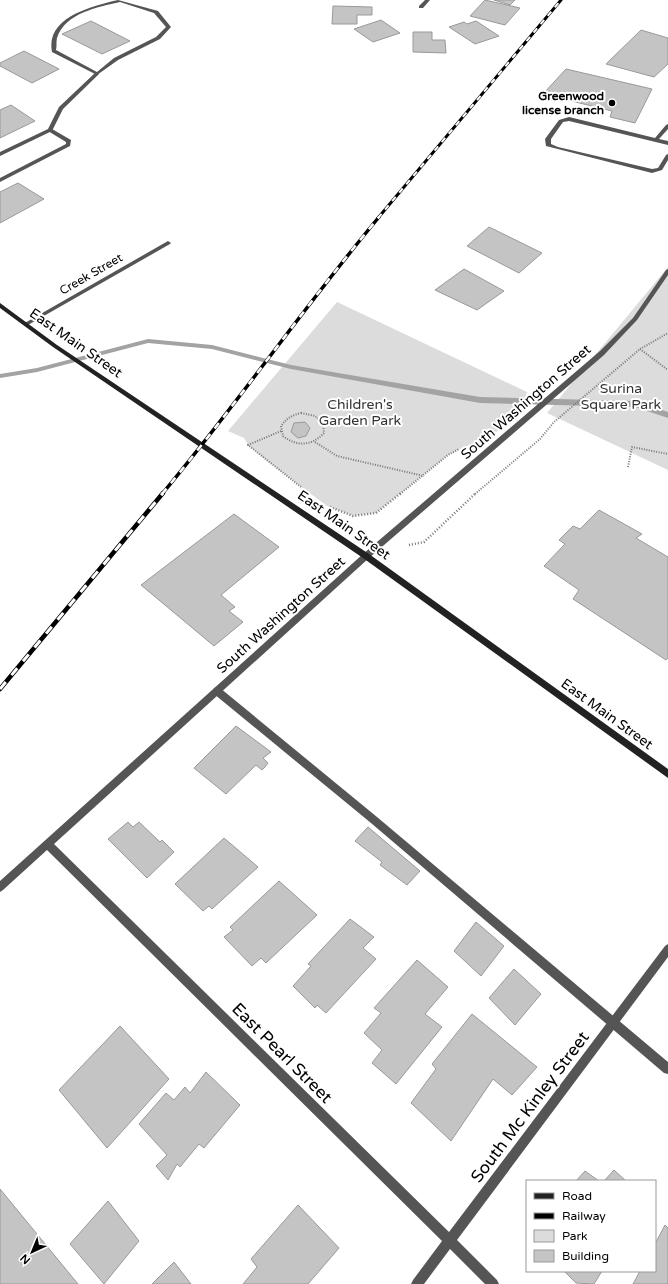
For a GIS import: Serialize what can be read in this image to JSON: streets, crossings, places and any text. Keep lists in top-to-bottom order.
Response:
{
  "streets": {
    "main road": ["East Main Street"],
    "street": [
      "Creek Street",
      "South Washington Street",
      "East Pearl Street",
      "South Mc Kinley Street"
    ]
  },
  "crossings": [
    ["Creek Street", "East Main Street"],
    ["East Main Street", "South Washington Street"],
    ["South Washington Street", "East Pearl Street"],
    ["East Pearl Street", "South Mc Kinley Street"]
  ],
  "parks": ["Surina Square Park", "Children's Garden Park"],
  "places": ["Greenwood license branch"],
  "legend": [
    "Road",
    "Railway",
    "Park",
    "Building"
  ],
  "north": "bottom left"
}
